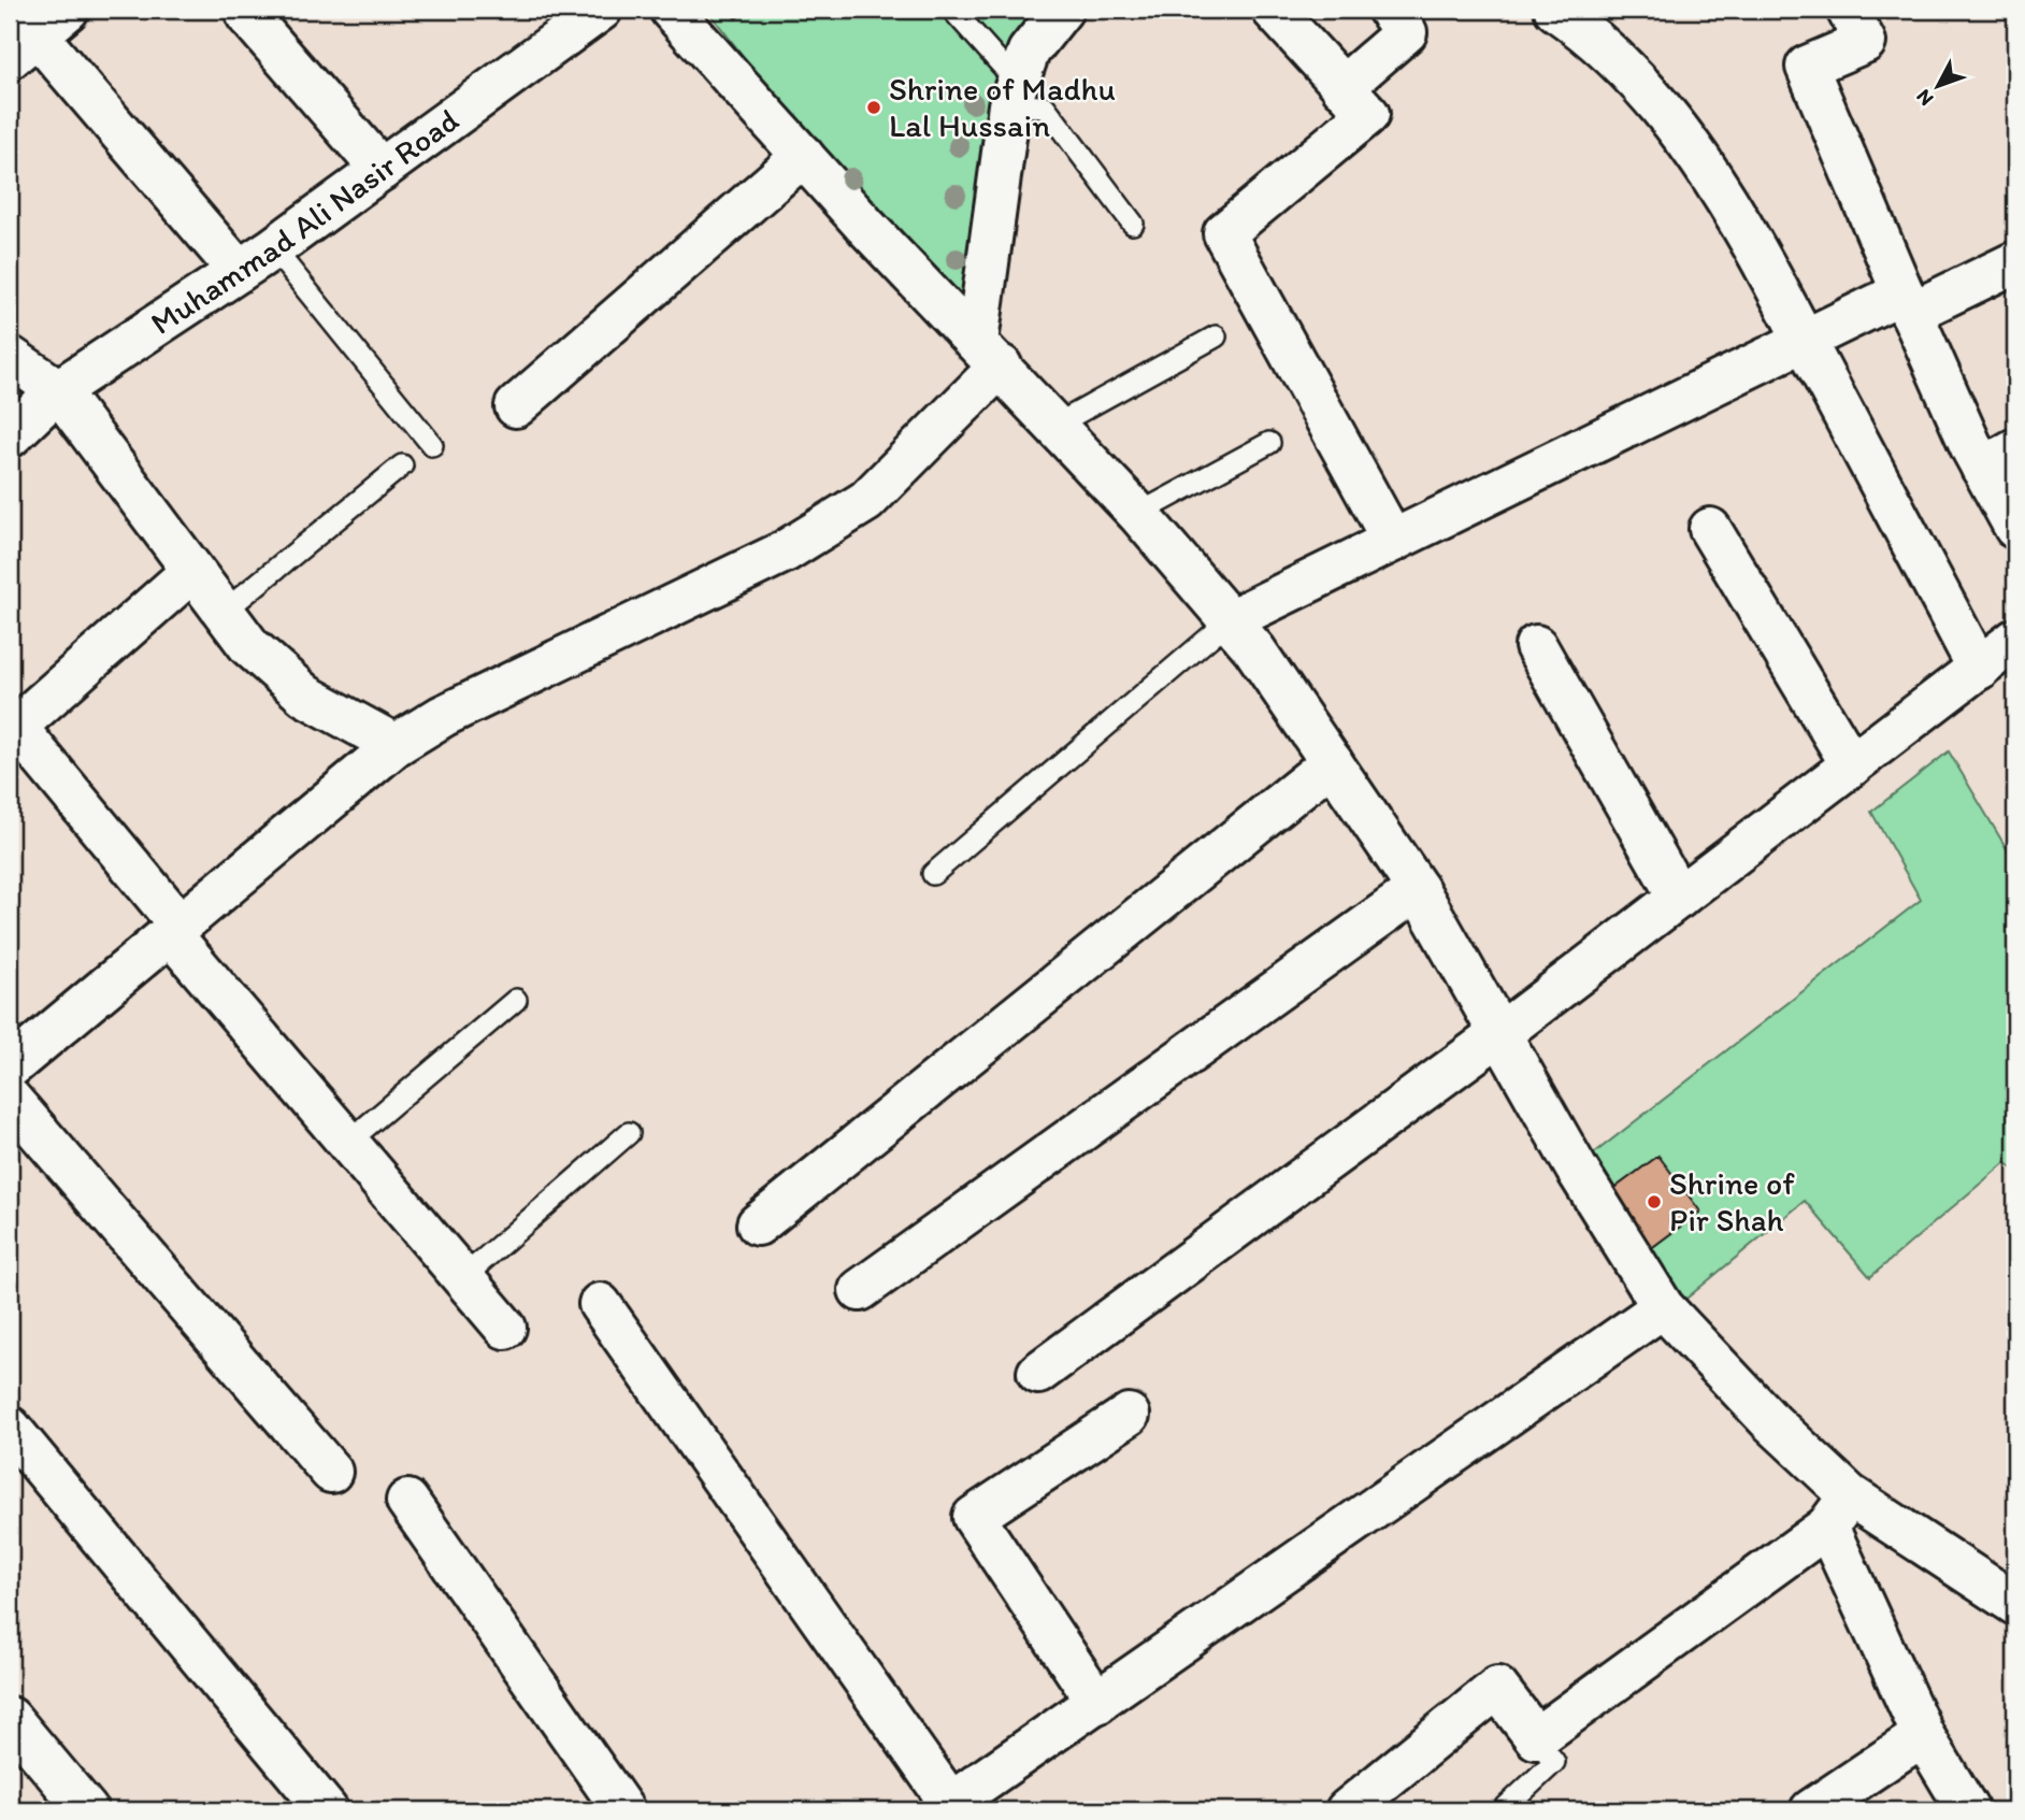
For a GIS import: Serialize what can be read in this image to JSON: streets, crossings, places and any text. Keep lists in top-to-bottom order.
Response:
{
  "streets": {
    "street": ["Muhammad Ali Nasir Road"]
  },
  "places": ["Shrine of Madhu Lal Hussain", "Shrine of Pir Shah"],
  "north": "bottom left"
}
